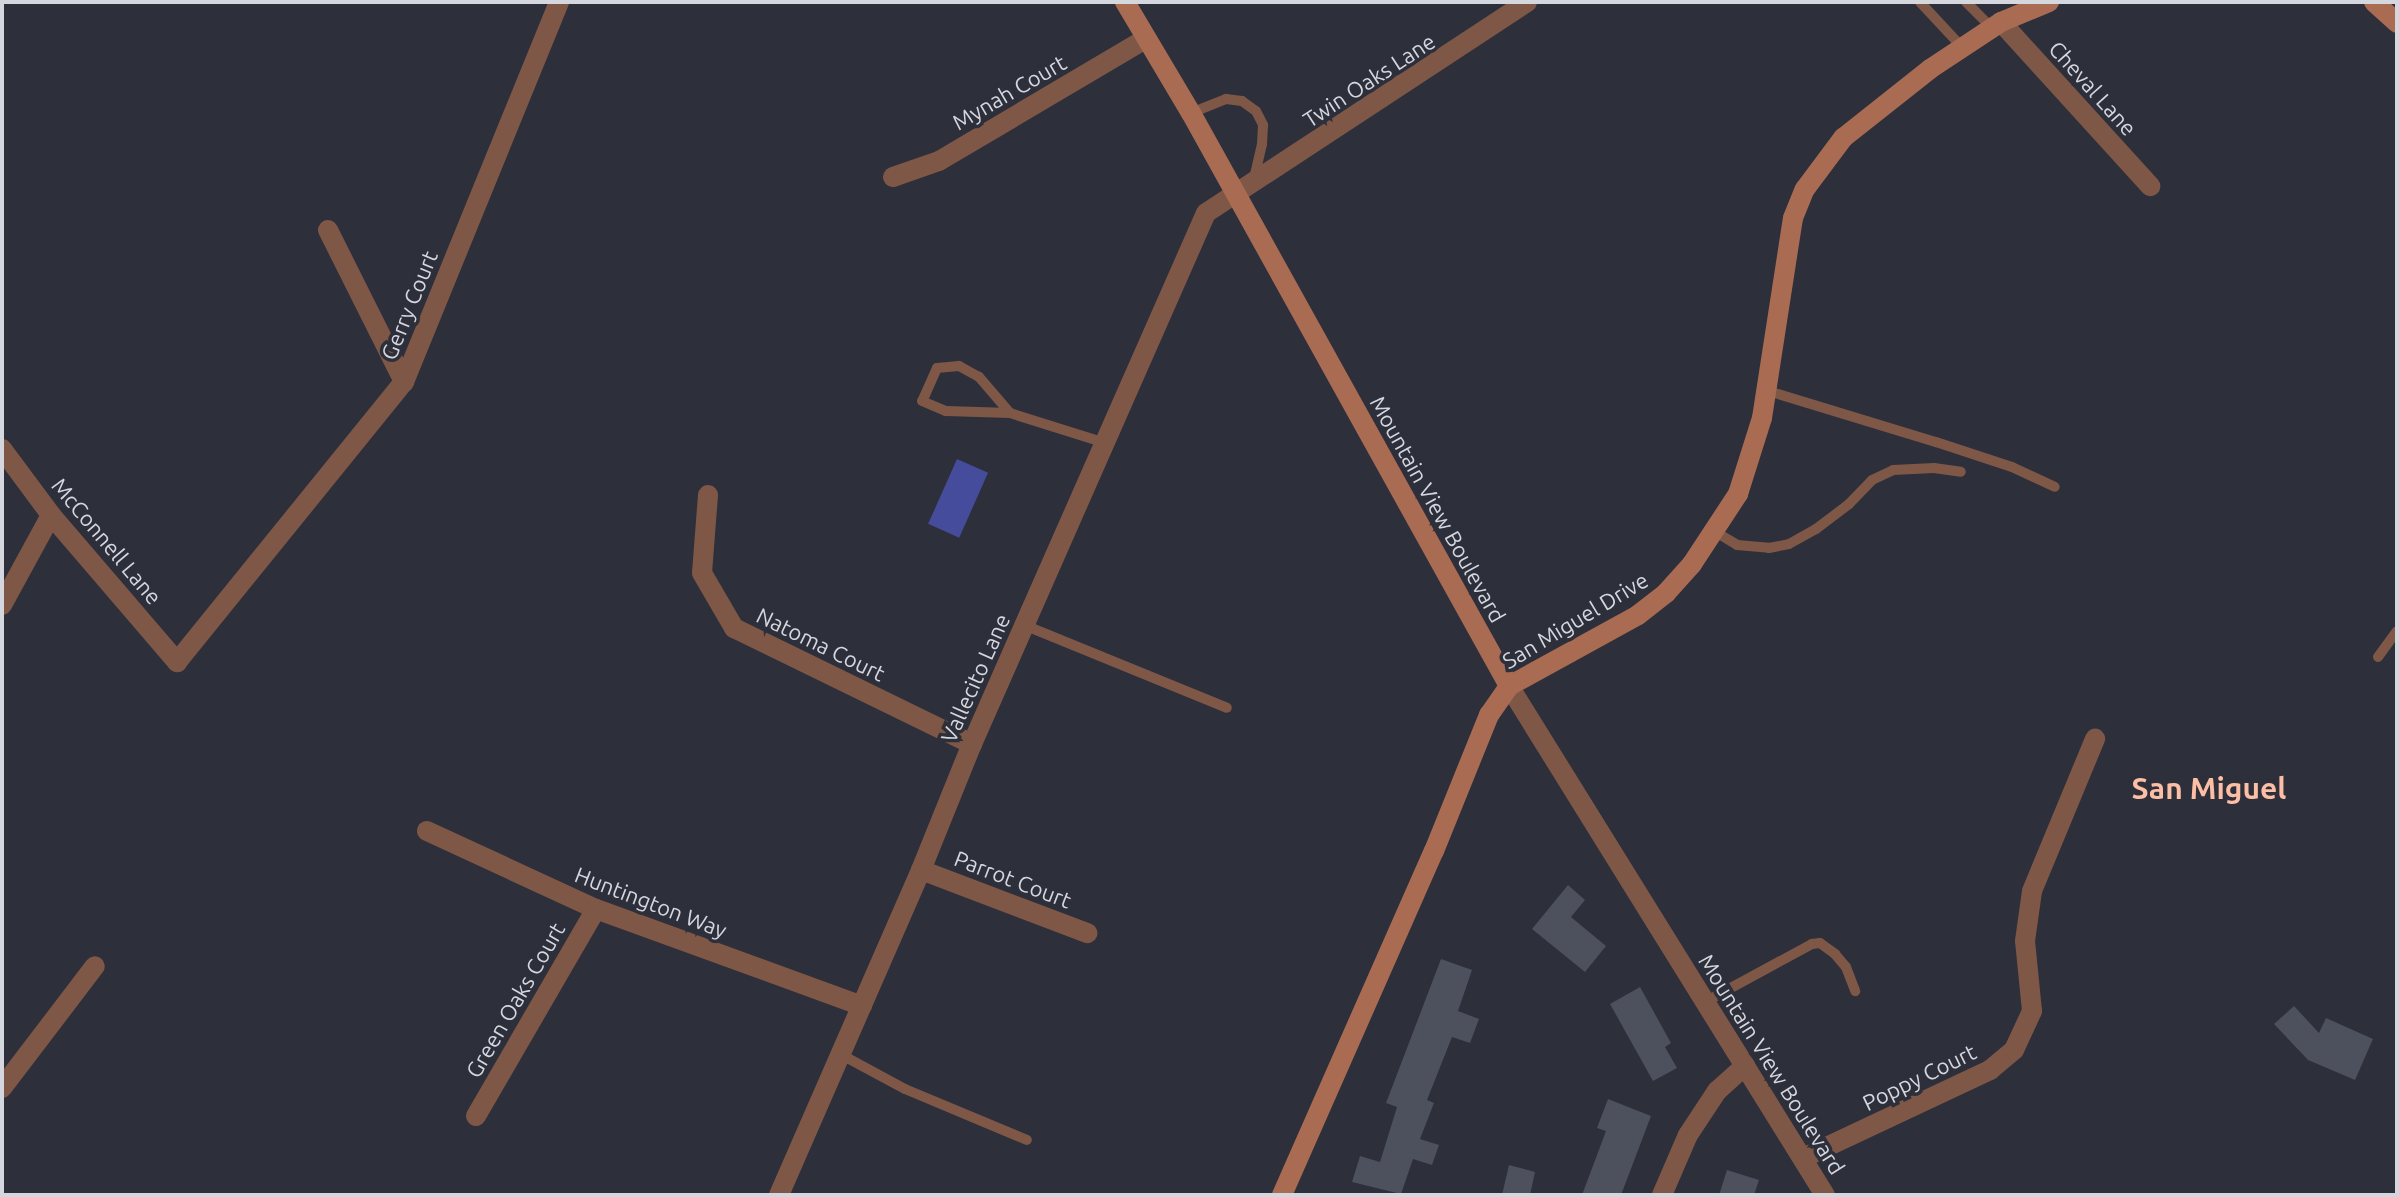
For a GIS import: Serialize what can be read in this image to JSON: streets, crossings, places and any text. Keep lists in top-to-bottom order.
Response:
{
  "streets": {
    "street": [
      "Twin Oaks Lane",
      "Cheval Lane",
      "Mynah Court",
      "Gerry Court",
      "Mountain View Boulevard",
      "McConnell Lane",
      "San Miguel Drive",
      "Natoma Court",
      "Vallecito Lane",
      "Parrot Court",
      "Huntington Way",
      "Green Oaks Court",
      "Poppy Court"
    ]
  },
  "crossings": [
    ["Twin Oaks Lane", "Mountain View Boulevard"],
    ["Twin Oaks Lane", "Vallecito Lane"],
    ["Cheval Lane", "San Miguel Drive"],
    ["Mynah Court", "Mountain View Boulevard"],
    ["Gerry Court", "McConnell Lane"],
    ["Mountain View Boulevard", "San Miguel Drive"],
    ["Mountain View Boulevard", "Vallecito Lane"],
    ["Mountain View Boulevard", "Poppy Court"],
    ["Natoma Court", "Vallecito Lane"],
    ["Vallecito Lane", "Parrot Court"],
    ["Vallecito Lane", "Huntington Way"],
    ["Huntington Way", "Green Oaks Court"]
  ],
  "districts": ["San Miguel"]
}
